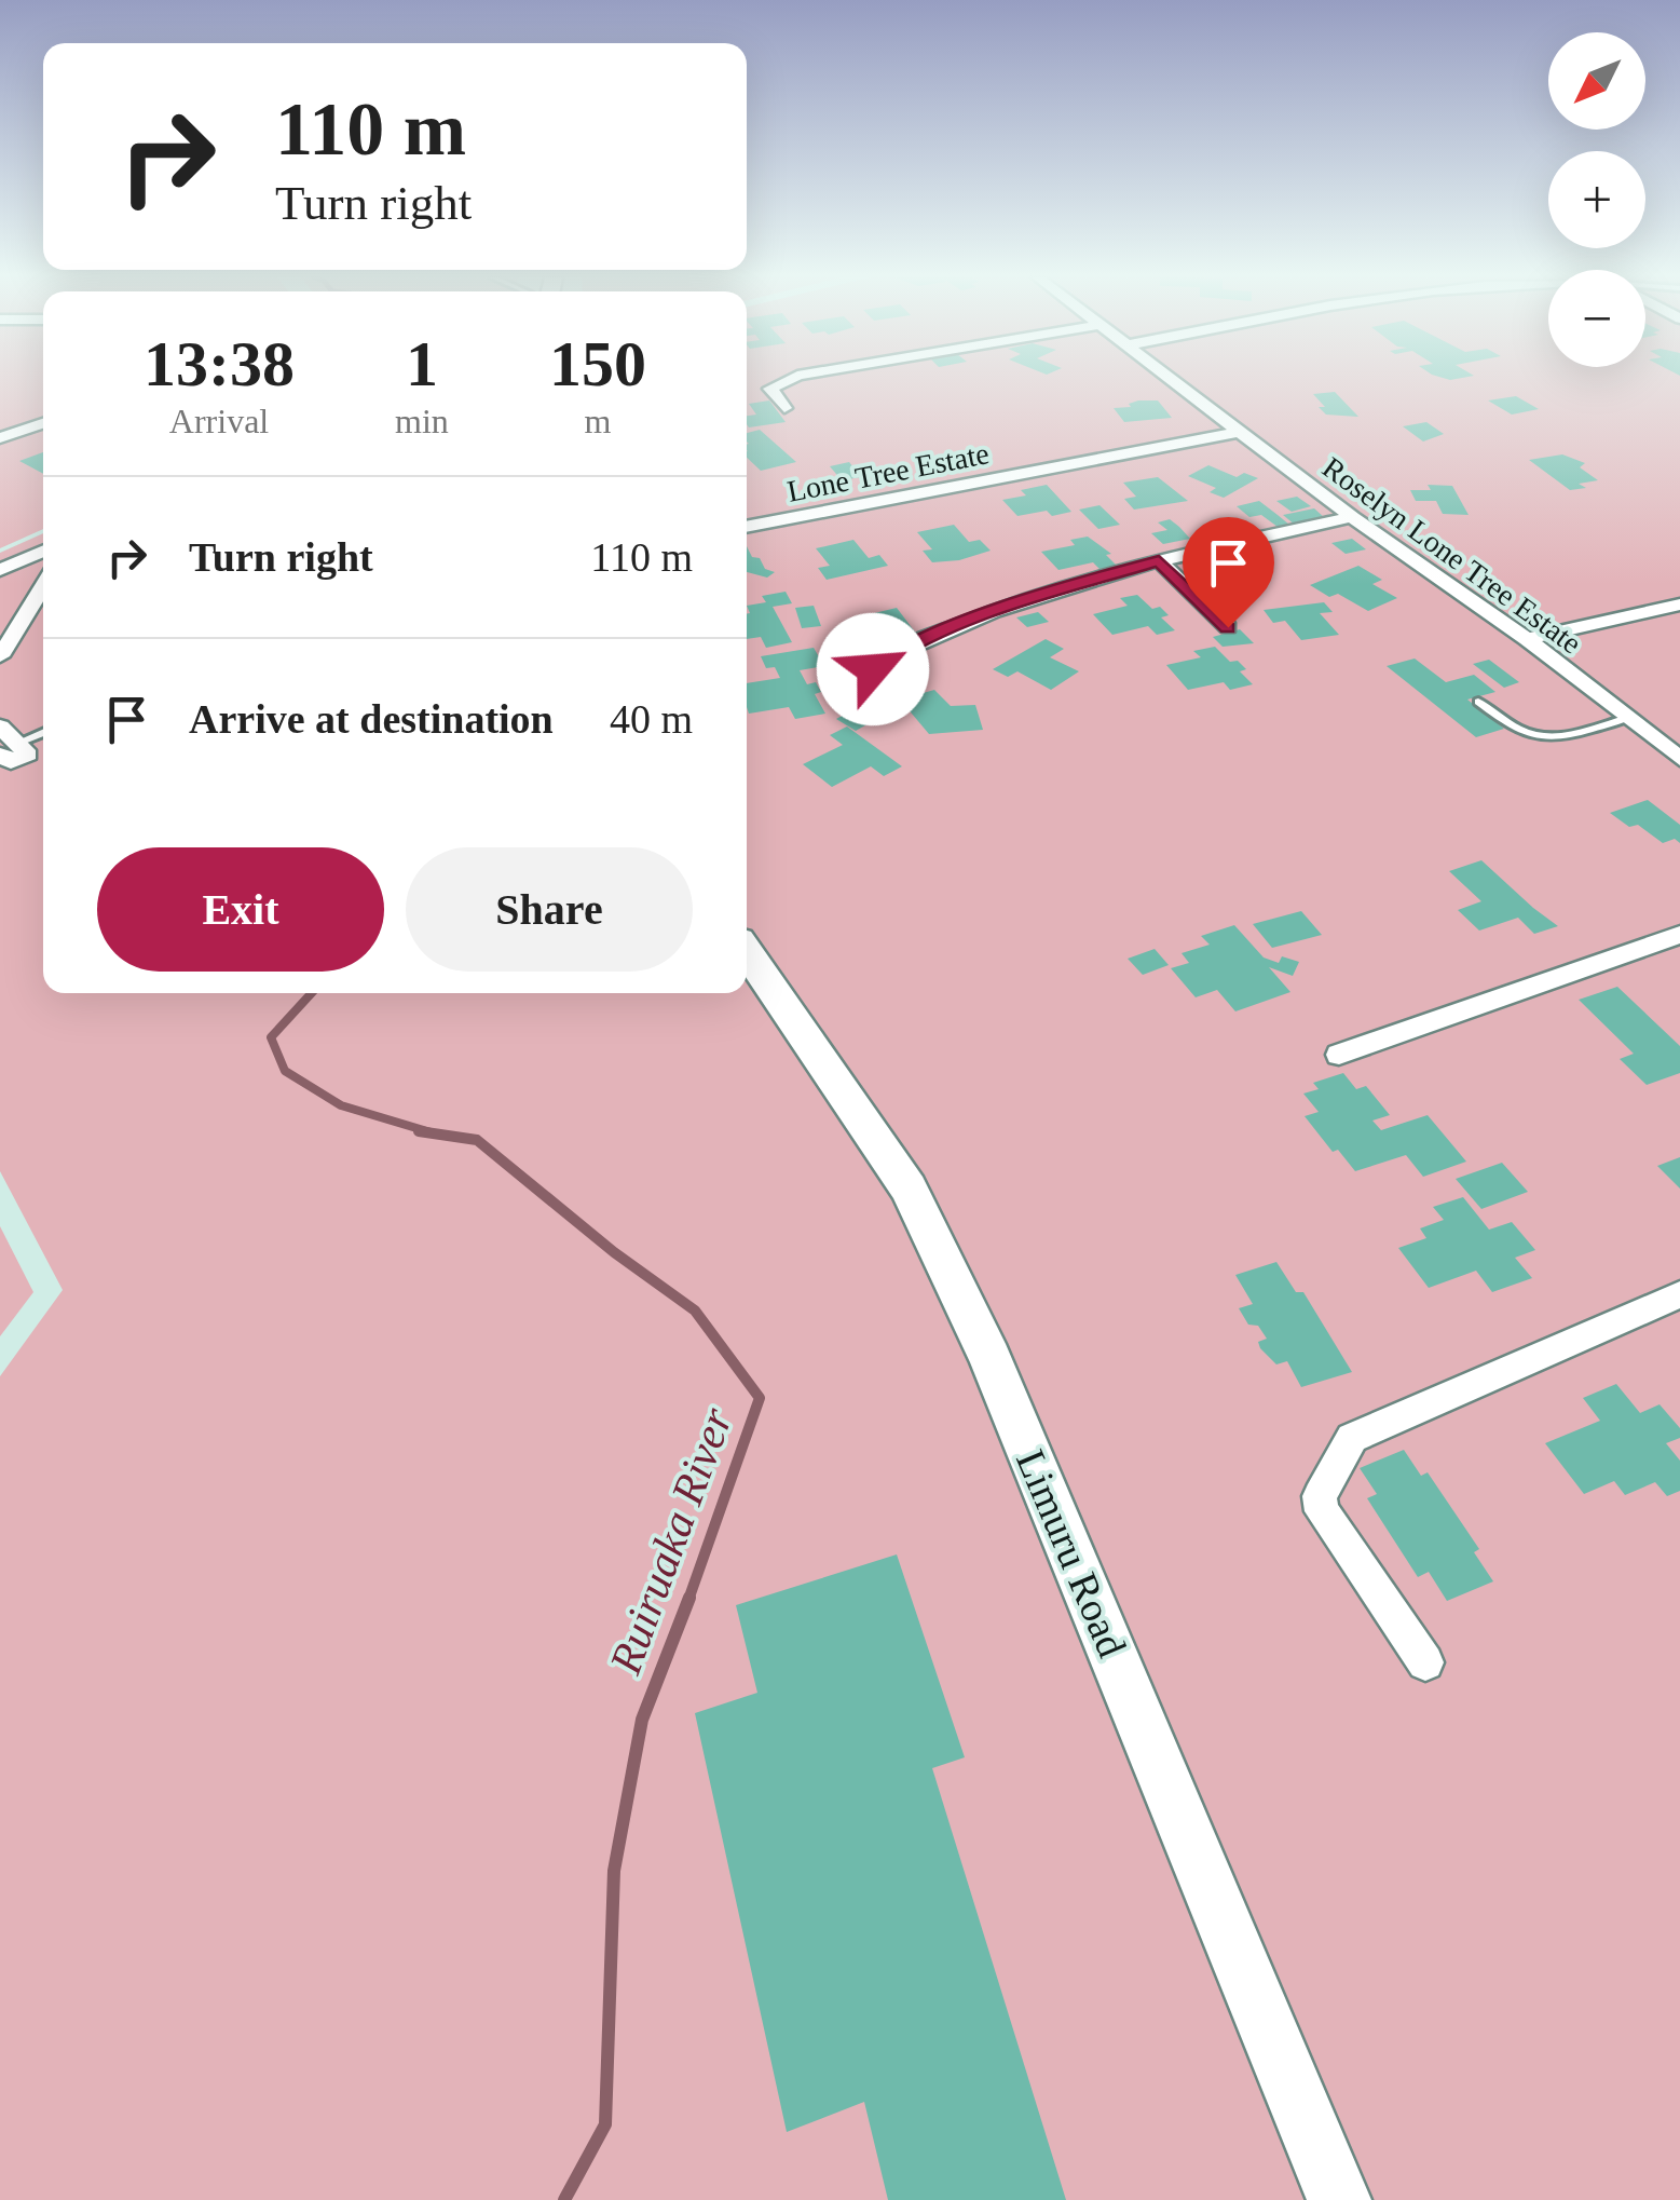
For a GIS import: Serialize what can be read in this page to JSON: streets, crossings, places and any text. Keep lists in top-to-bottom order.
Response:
{
  "streets": {
    "main road": ["Limuru Road"],
    "street": ["Lone Tree Estate", "Roselyn Lone Tree Estate"]
  },
  "crossings": [
    ["Lone Tree Estate", "Roselyn Lone Tree Estate"]
  ],
  "water": ["Ruiruaka River"],
  "north": "bottom left",
  "page": {
    "map_buttons": ["+", "−"],
    "turn": ["110 m", "Turn right"],
    "eta": [
      "13:38",
      "Arrival",
      "1",
      "min",
      "150",
      "m"
    ],
    "list": [
      {
        "name": "Turn right",
        "value": "110 m"
      },
      {
        "name": "Arrive at destination",
        "value": "40 m"
      }
    ],
    "buttons": ["Exit", "Share"]
  }
}
